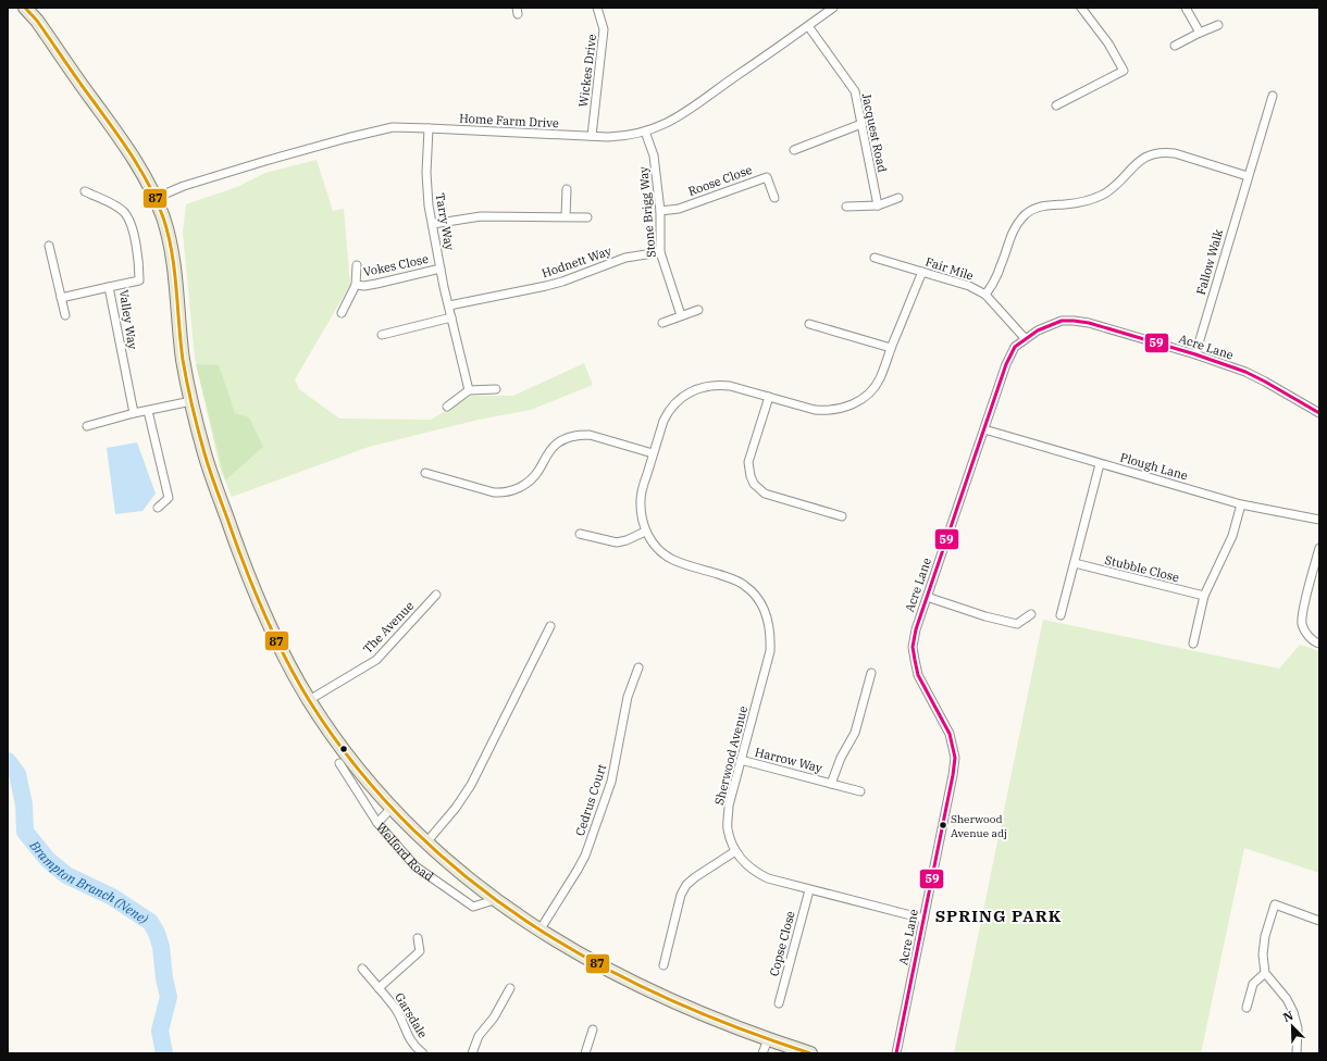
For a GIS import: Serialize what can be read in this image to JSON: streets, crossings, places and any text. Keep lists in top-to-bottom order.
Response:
{
  "streets": {
    "main road": ["Welford Road"],
    "street": [
      "Wickes Drive",
      "Home Farm Drive",
      "Jacquest Road",
      "Roose Close",
      "Stone Brigg Way",
      "Tarry Way",
      "Hodnett Way",
      "Fallow Walk",
      "Vokes Close",
      "Fair Mile",
      "Valley Way",
      "Acre Lane",
      "Plough Lane",
      "Stubble Close",
      "The Avenue",
      "Sherwood Avenue",
      "Harrow Way",
      "Cedrus Court",
      "Copse Close",
      "Garsdale"
    ]
  },
  "crossings": [
    ["Wickes Drive", "Home Farm Drive"],
    ["Home Farm Drive", "Jacquest Road"],
    ["Home Farm Drive", "Stone Brigg Way"],
    ["Home Farm Drive", "Tarry Way"],
    ["Home Farm Drive", "Welford Road"],
    ["Roose Close", "Stone Brigg Way"],
    ["Stone Brigg Way", "Hodnett Way"],
    ["Tarry Way", "Hodnett Way"],
    ["Tarry Way", "Vokes Close"],
    ["Fallow Walk", "Acre Lane"],
    ["Fair Mile", "Acre Lane"],
    ["Fair Mile", "Sherwood Avenue"],
    ["Acre Lane", "Plough Lane"],
    ["Acre Lane", "Sherwood Avenue"],
    ["The Avenue", "Welford Road"],
    ["Sherwood Avenue", "Harrow Way"],
    ["Sherwood Avenue", "Copse Close"],
    ["Cedrus Court", "Welford Road"]
  ],
  "districts": ["SPRING PARK"],
  "water": ["Brampton Branch (Nene)"],
  "places": ["Sherwood Avenue adj"],
  "lines": ["transit line 87", "transit line 59"],
  "north": "top left"
}
